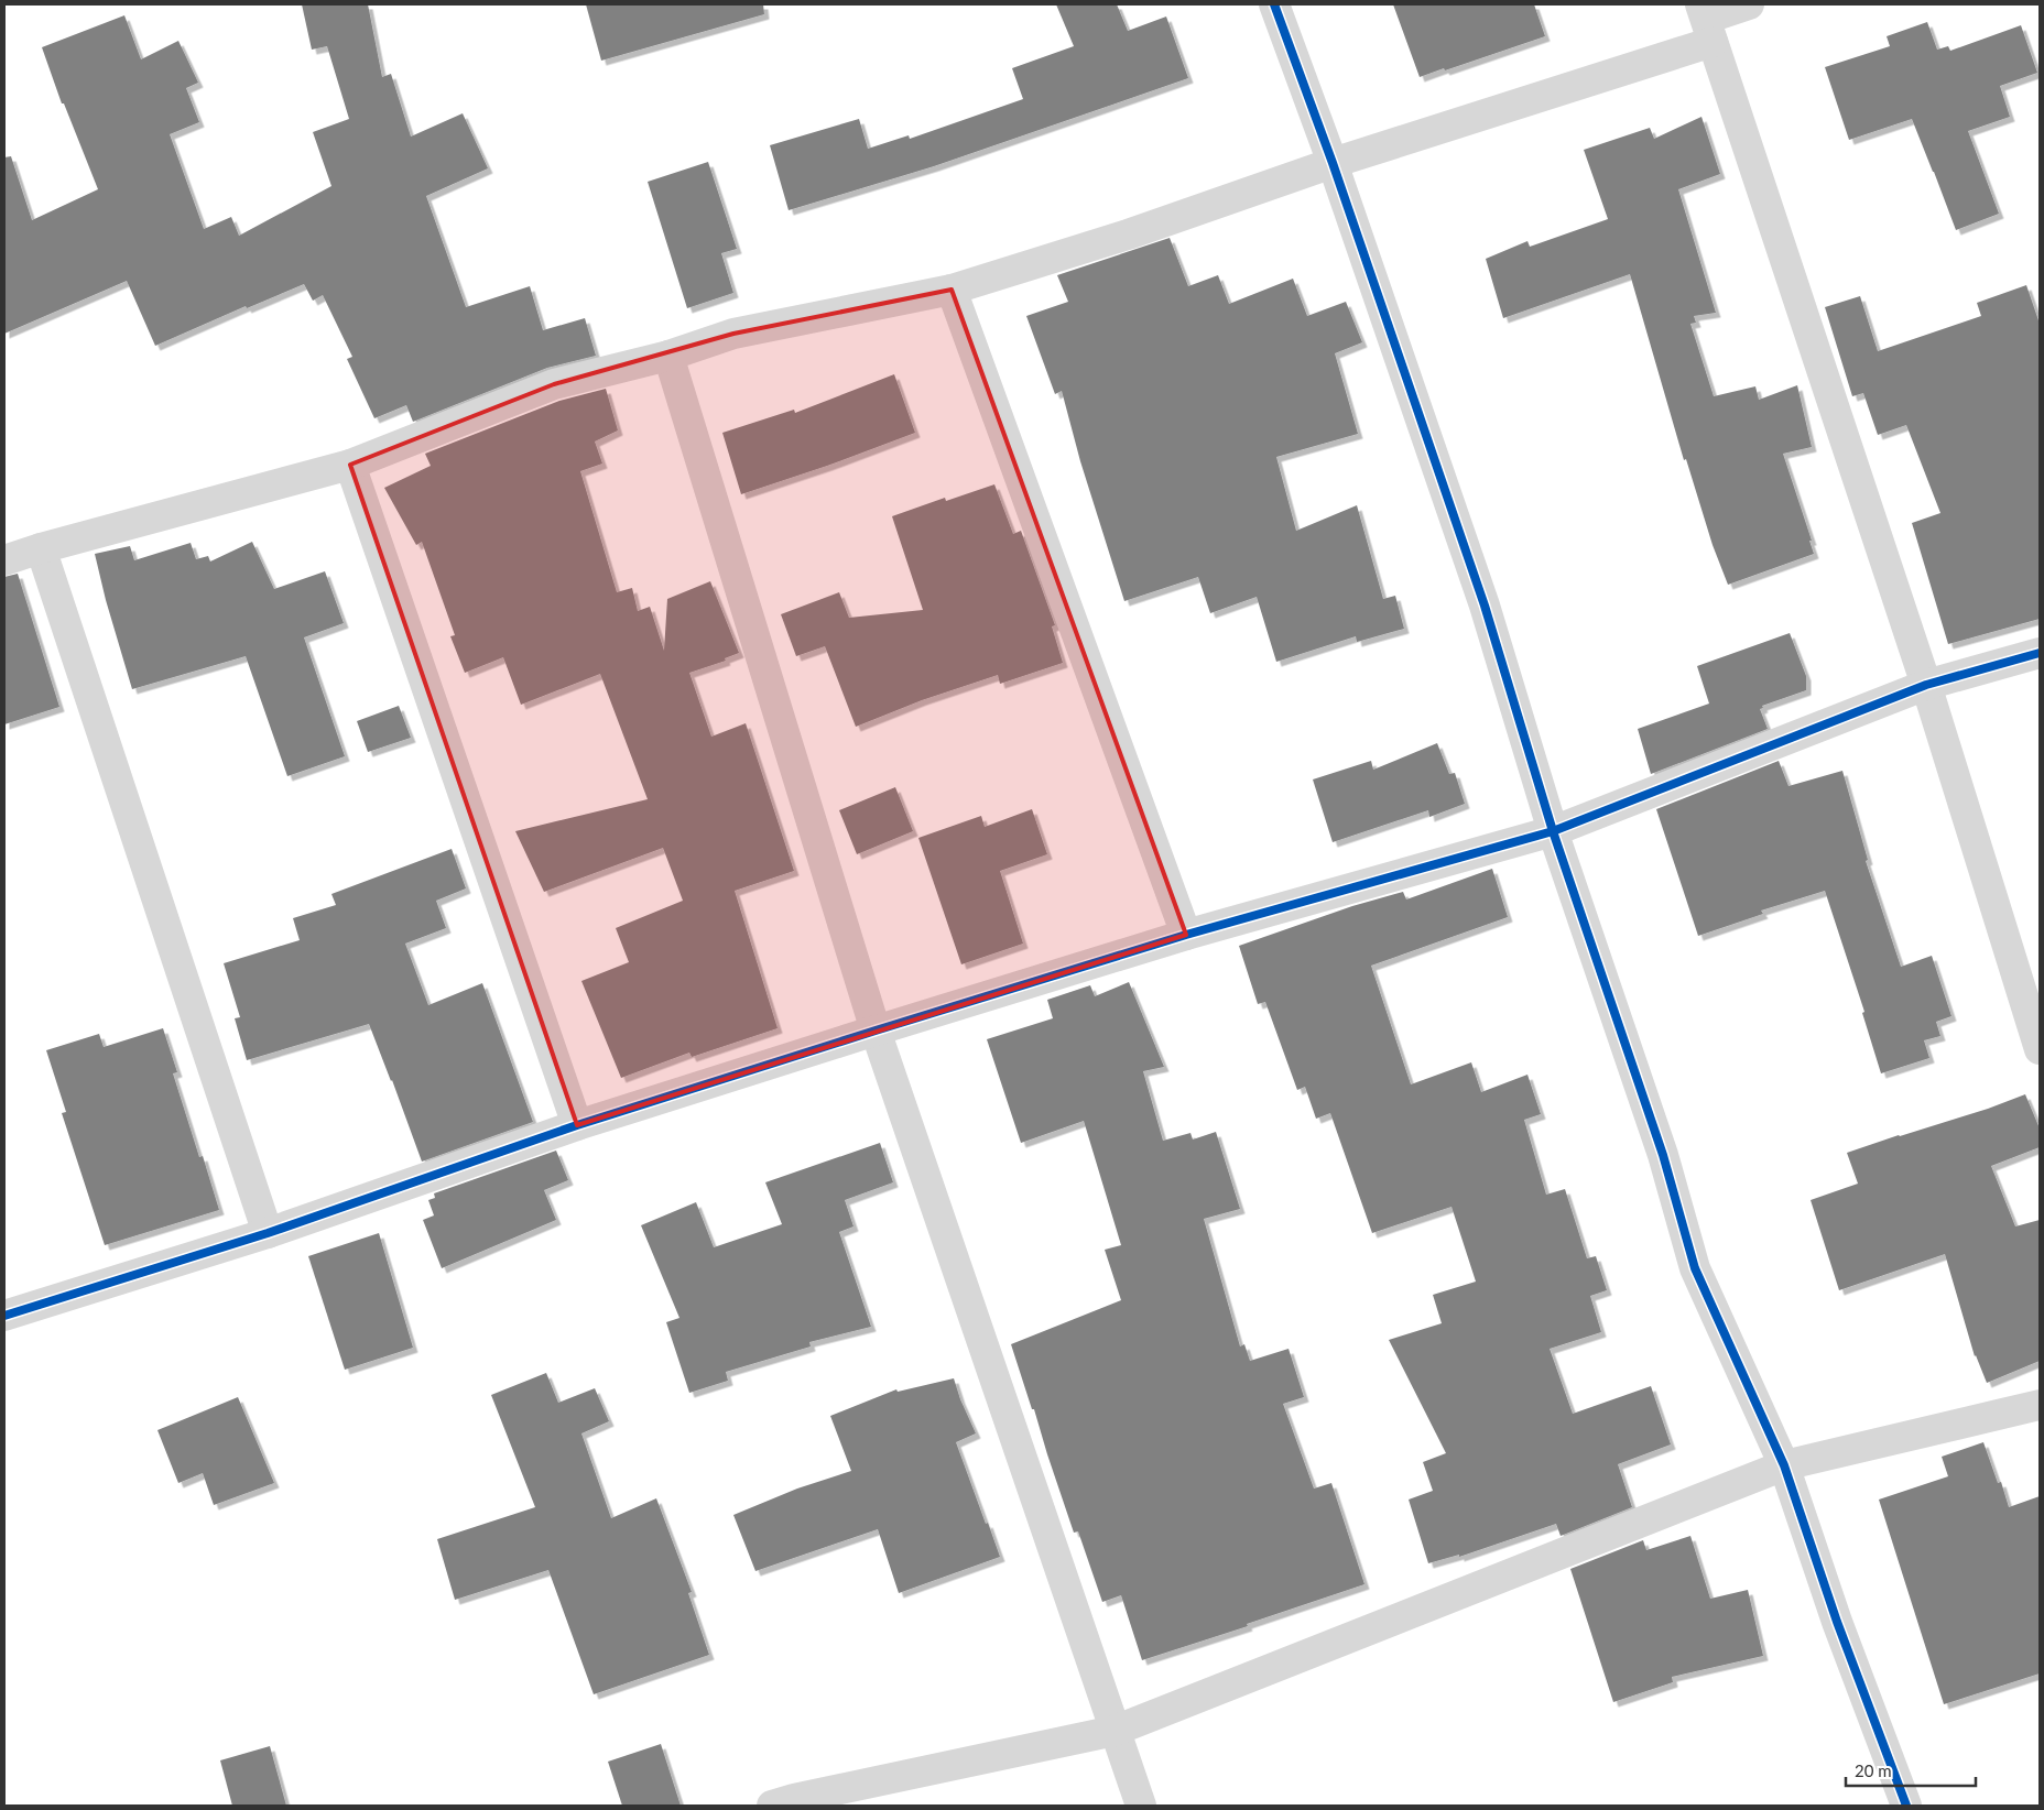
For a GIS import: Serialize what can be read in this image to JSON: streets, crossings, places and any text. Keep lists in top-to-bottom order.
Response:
{
  "scale_bar": "20 m"
}
